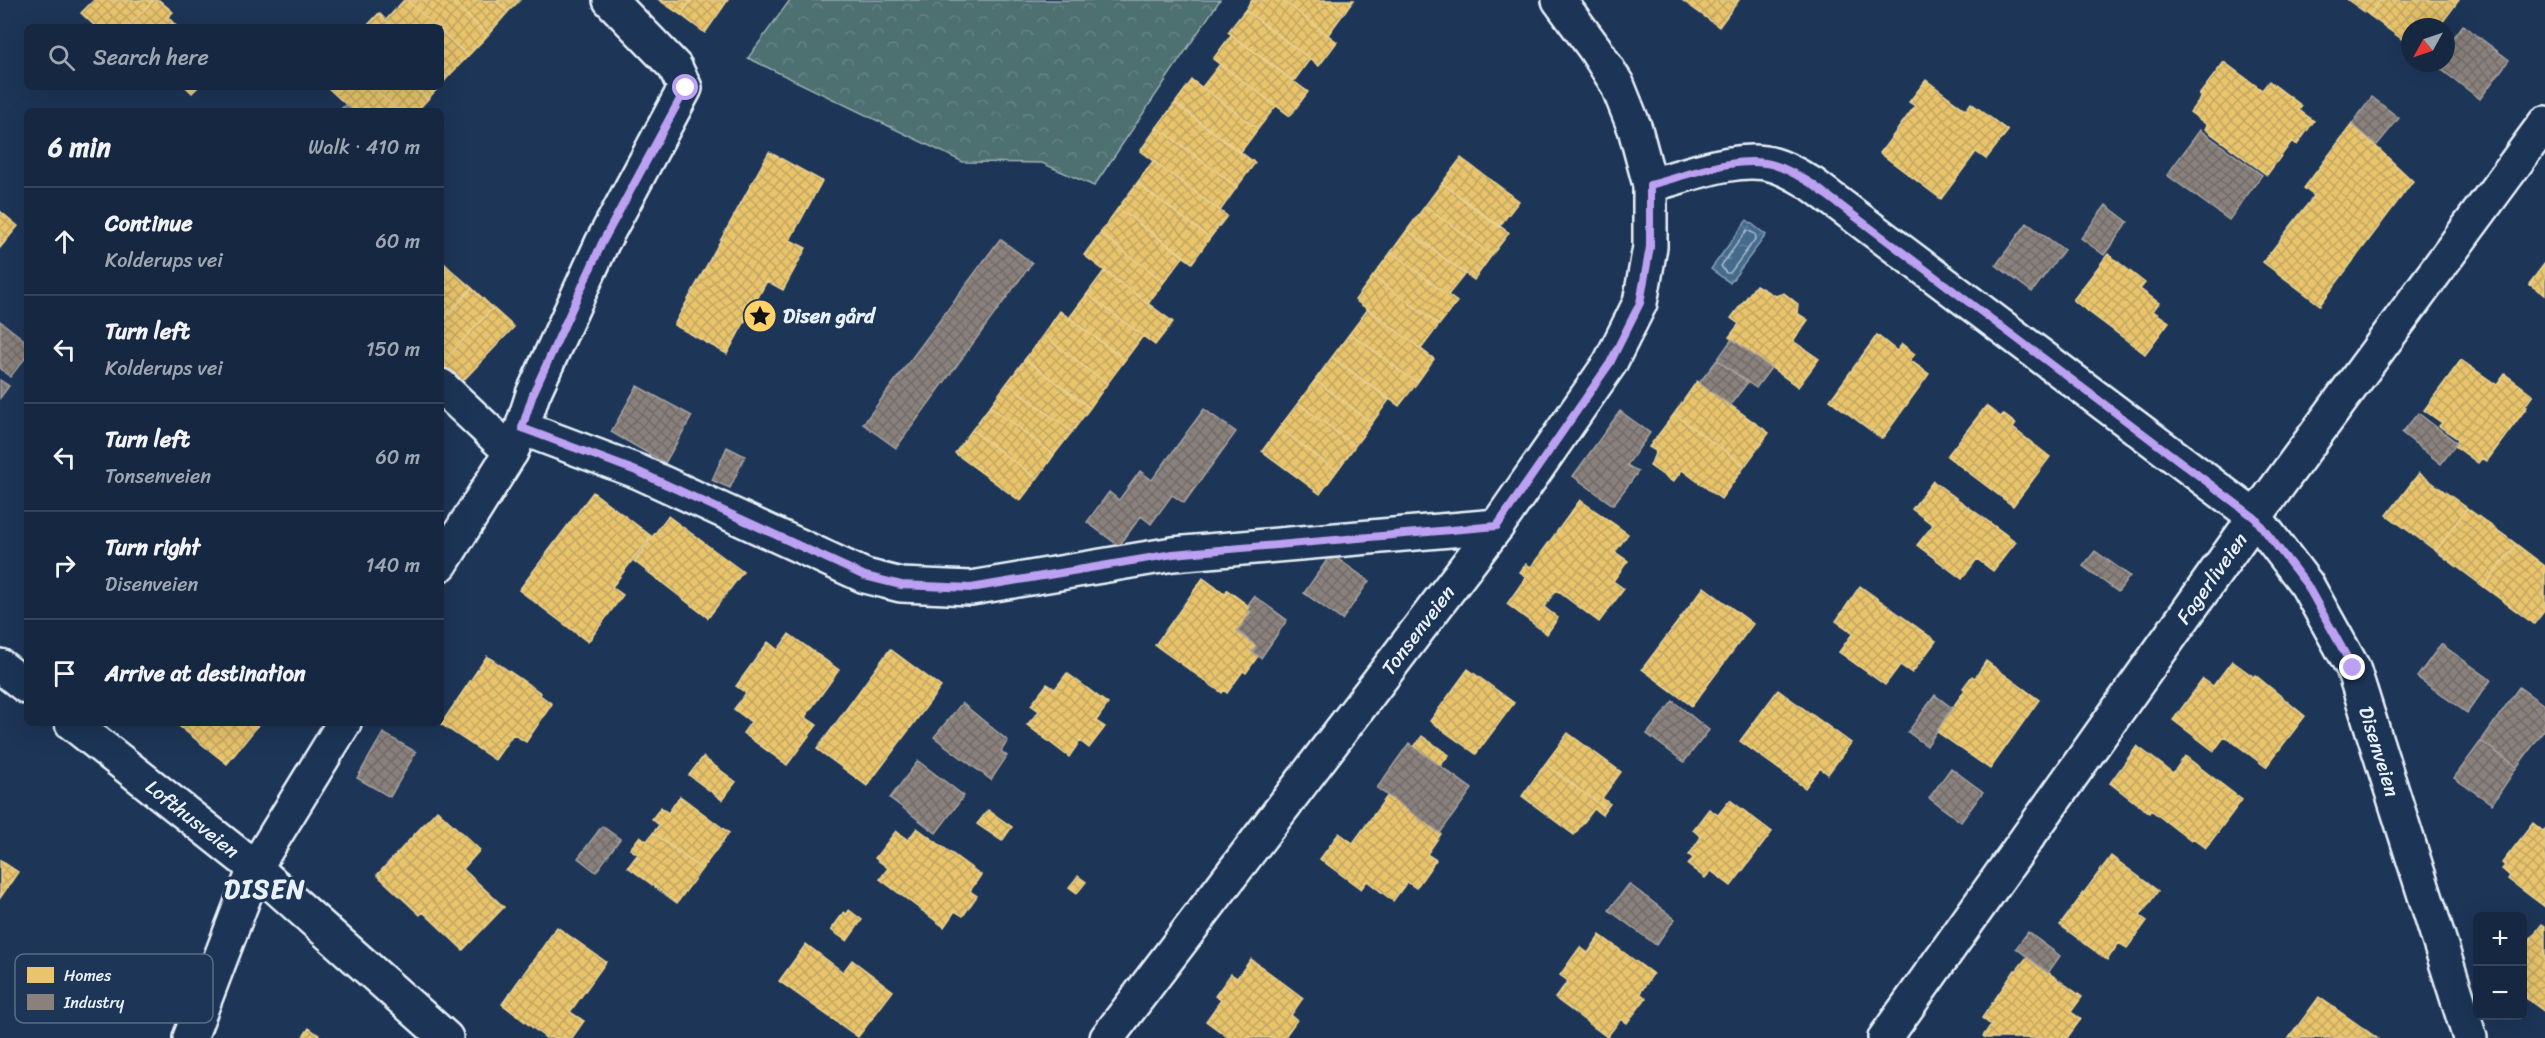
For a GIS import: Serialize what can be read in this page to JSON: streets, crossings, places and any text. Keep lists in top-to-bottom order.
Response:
{
  "streets": {
    "street": [
      "Fagerliveien",
      "Tonsenveien",
      "Disenveien",
      "Lofthusveien"
    ]
  },
  "crossings": [
    ["Fagerliveien", "Disenveien"],
    ["Tonsenveien", "Disenveien"]
  ],
  "districts": ["DISEN"],
  "places": {
    "place": ["Disen gård"]
  },
  "legend": ["Homes", "Industry"],
  "north": "bottom left",
  "page": {
    "search": "Search here",
    "heading": ["6 min", "Walk · 410 m"],
    "list": [
      ["Continue", "Kolderups vei", "60 m"],
      ["Turn left", "Kolderups vei", "150 m"],
      ["Turn left", "Tonsenveien", "60 m"],
      ["Turn right", "Disenveien", "140 m"],
      "Arrive at destination"
    ],
    "map_buttons": ["+", "−"]
  }
}
